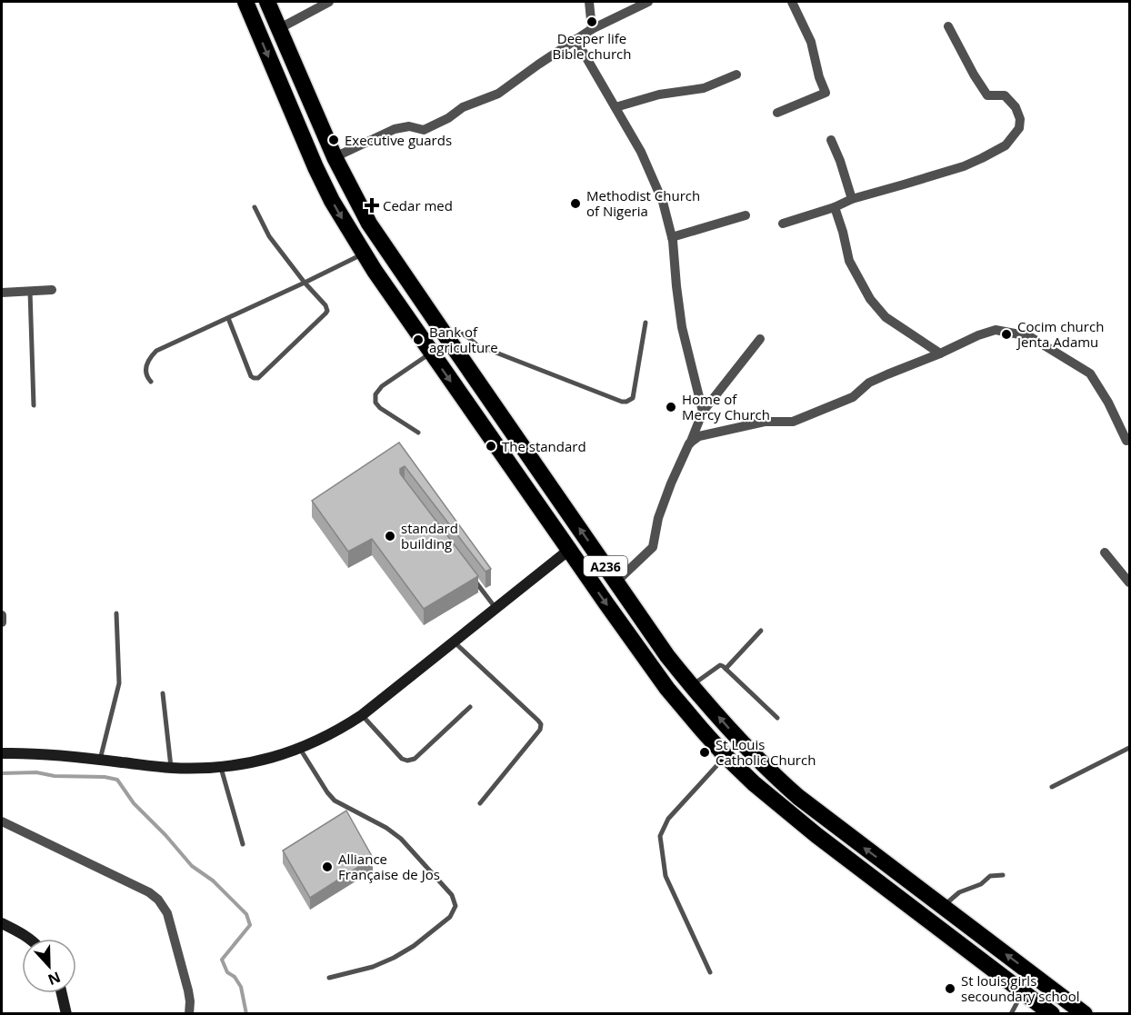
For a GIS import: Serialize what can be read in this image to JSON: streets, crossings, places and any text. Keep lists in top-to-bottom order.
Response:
{
  "streets": {
    "highway": ["A236"]
  },
  "places": {
    "other": [
      "Deeper life Bible church",
      "Executive guards",
      "Methodist Church of Nigeria",
      "Cocim church Jenta Adamu",
      "Bank of agriculture",
      "Home of Mercy Church",
      "The standard",
      "standard building",
      "St Louis Catholic Church",
      "Alliance Française de Jos",
      "St louis girls secoundary school"
    ],
    "health": ["Cedar med"]
  },
  "north": "bottom"
}
